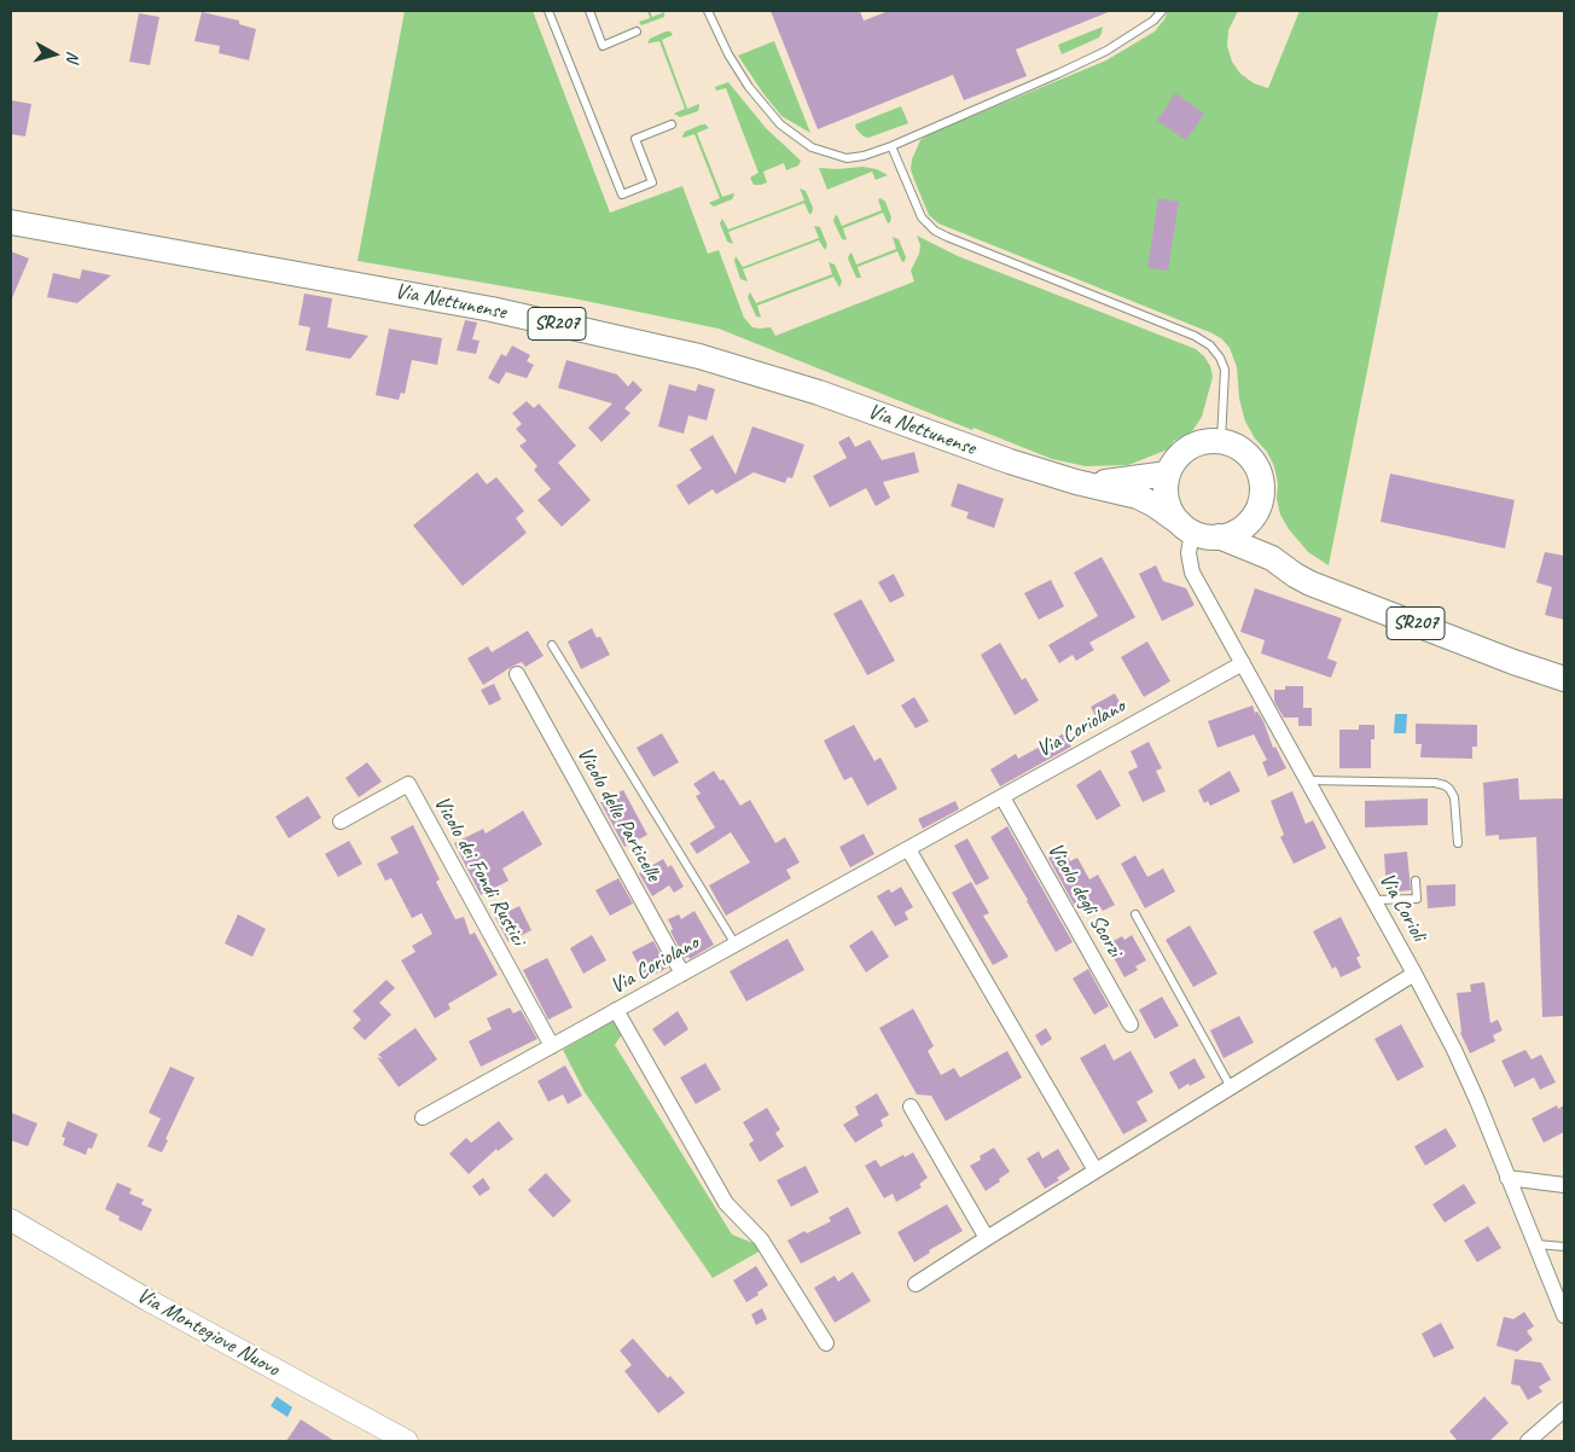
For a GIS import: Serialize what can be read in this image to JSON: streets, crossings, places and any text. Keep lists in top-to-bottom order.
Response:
{
  "streets": {
    "main road": ["Via Nettunense", "SR207"],
    "street": [
      "Via Coriolano",
      "Vicolo delle Particelle",
      "Vicolo dei Fondi Rustici",
      "Vicolo degli Scorzi",
      "Via Corioli",
      "Via Montegiove Nuovo"
    ]
  },
  "crossings": [
    ["Via Nettunense", "SR207"],
    ["Via Nettunense", "Via Corioli"],
    ["SR207", "Via Corioli"],
    ["Via Coriolano", "Vicolo delle Particelle"],
    ["Via Coriolano", "Vicolo dei Fondi Rustici"],
    ["Via Coriolano", "Vicolo degli Scorzi"],
    ["Via Coriolano", "Via Corioli"]
  ],
  "north": "right"
}
